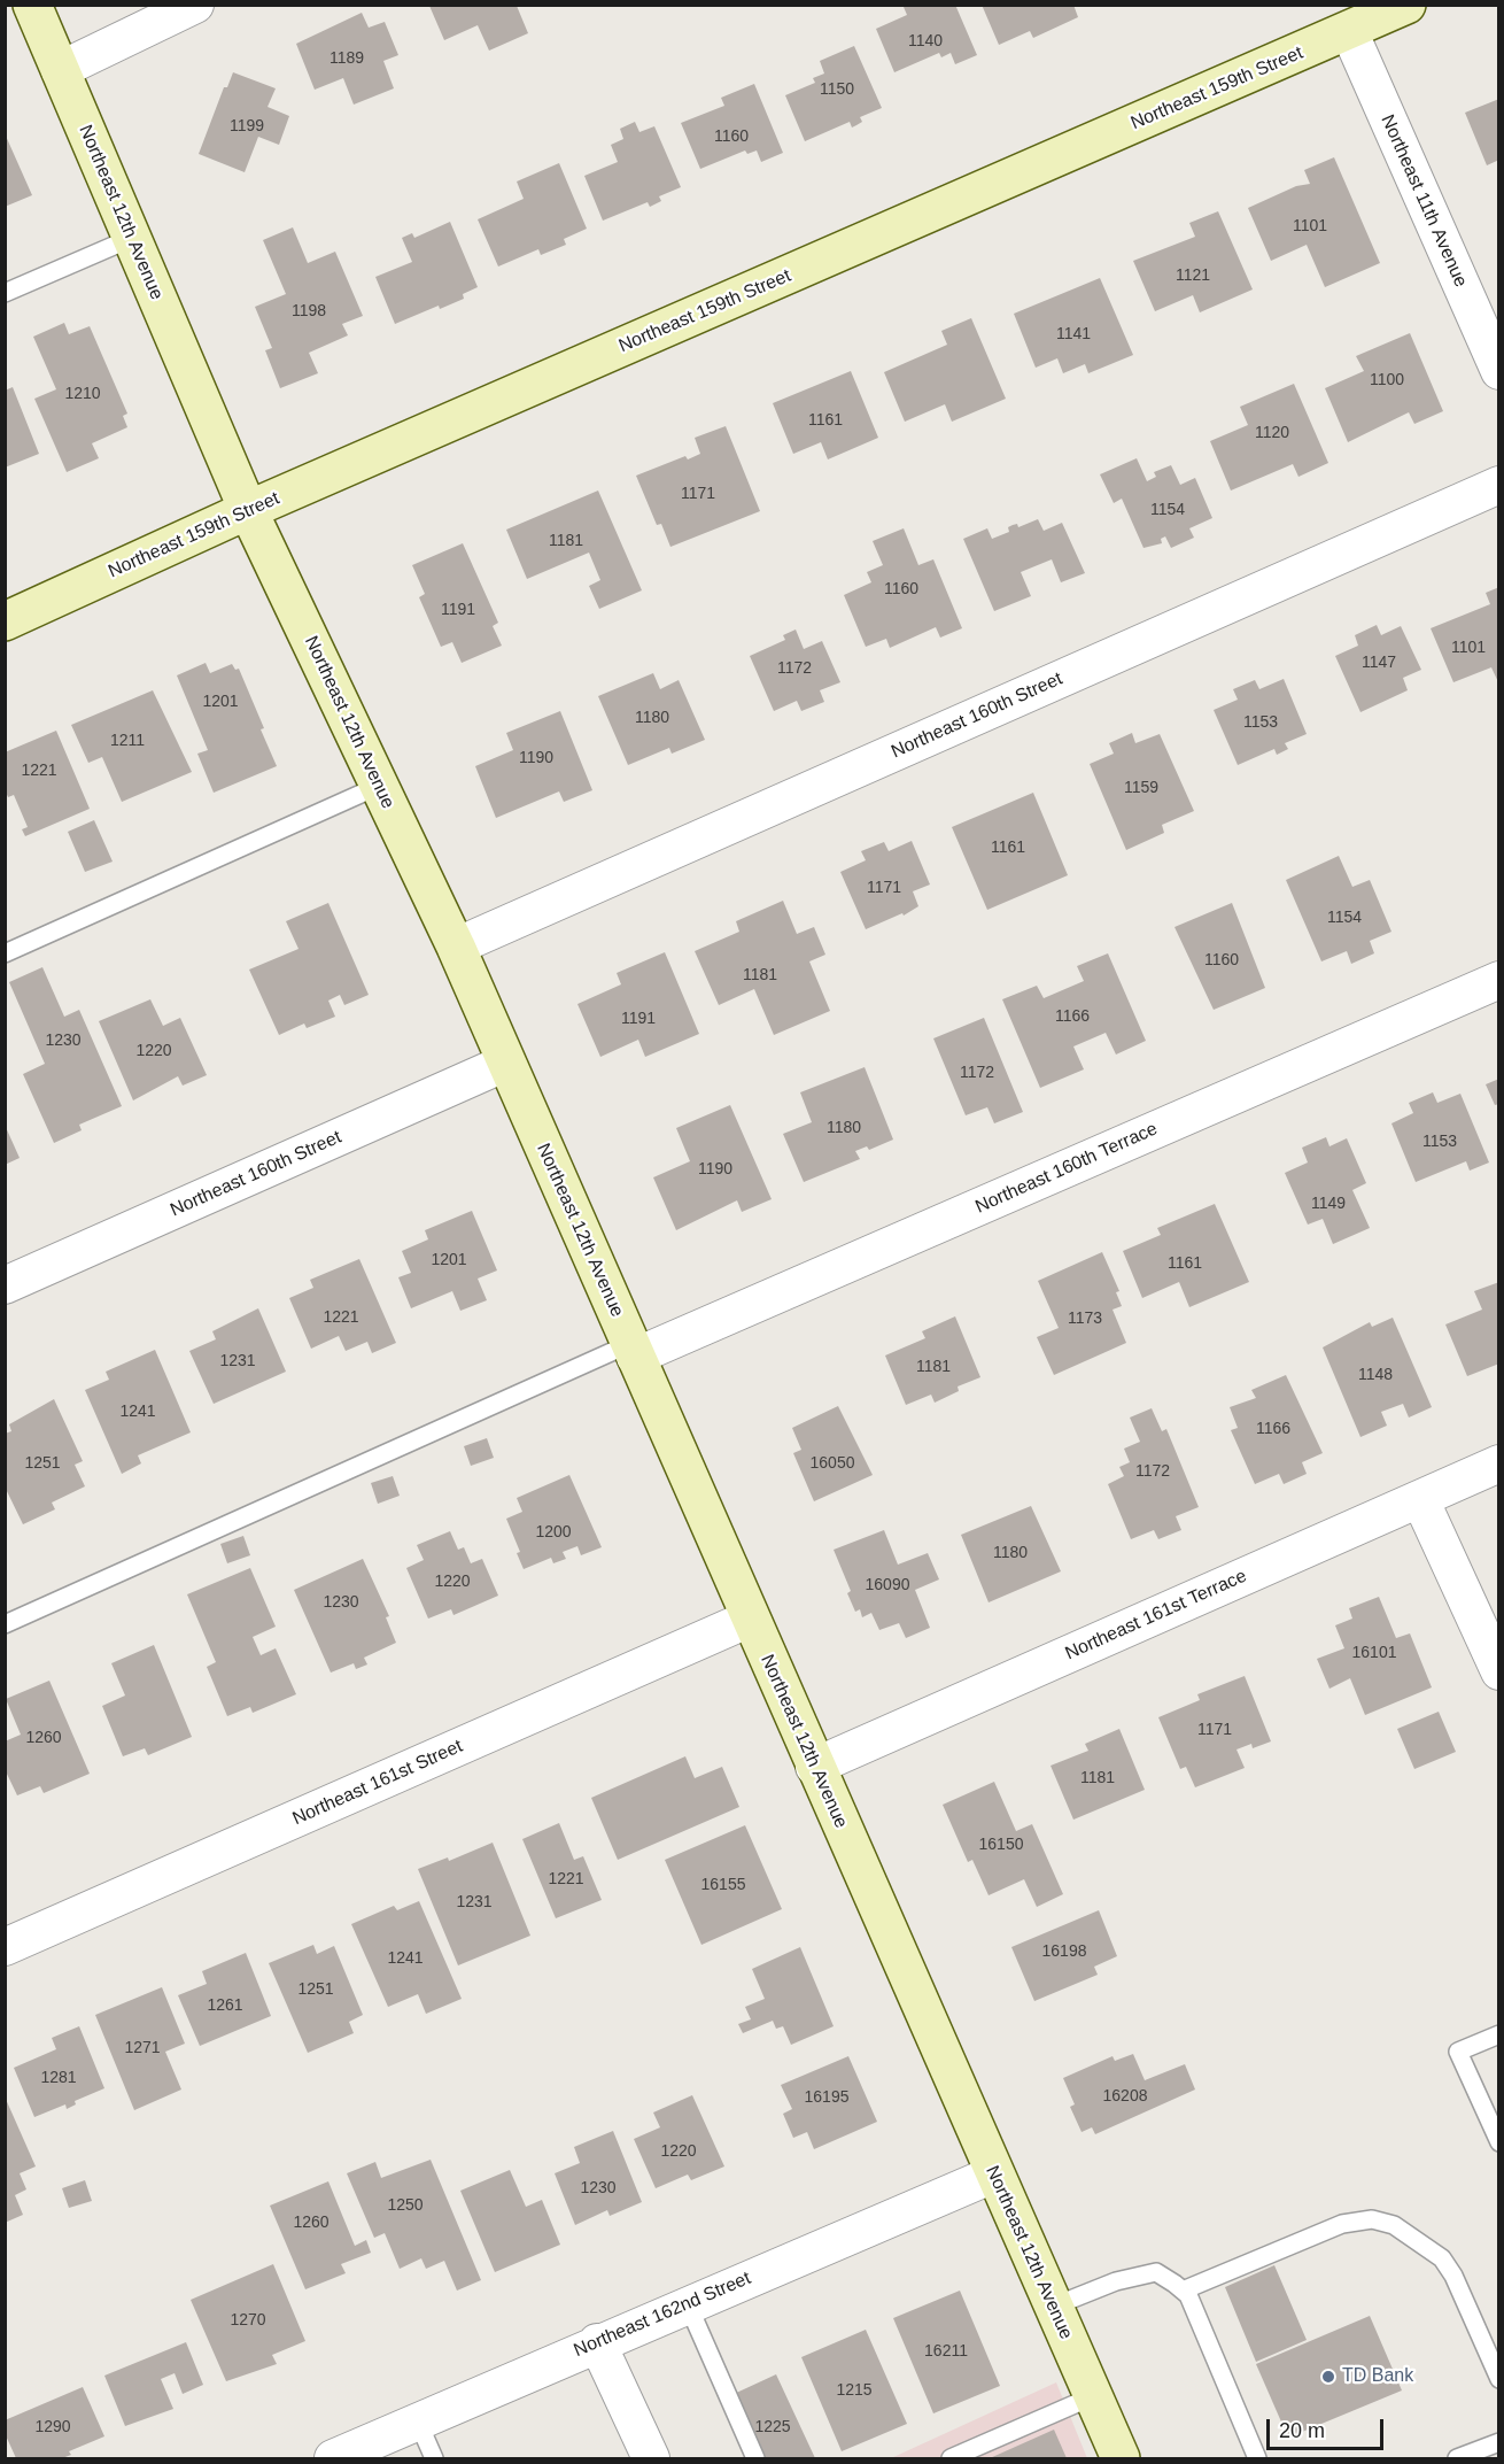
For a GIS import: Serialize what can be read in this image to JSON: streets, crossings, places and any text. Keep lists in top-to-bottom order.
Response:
{
  "streets": {
    "street": [
      "Northeast 159th Street",
      "Northeast 11th Avenue",
      "Northeast 12th Avenue",
      "Northeast 160th Street",
      "Northeast 160th Terrace",
      "Northeast 161st Terrace",
      "Northeast 161st Street",
      "Northeast 162nd Street"
    ]
  },
  "crossings": [
    ["Northeast 159th Street", "Northeast 11th Avenue"],
    ["Northeast 159th Street", "Northeast 12th Avenue"],
    ["Northeast 12th Avenue", "Northeast 160th Street"],
    ["Northeast 12th Avenue", "Northeast 160th Terrace"],
    ["Northeast 12th Avenue", "Northeast 161st Terrace"],
    ["Northeast 12th Avenue", "Northeast 161st Street"],
    ["Northeast 12th Avenue", "Northeast 162nd Street"]
  ],
  "places": ["TD Bank"],
  "house_numbers": [
    "1140",
    "1189",
    "1150",
    "1199",
    "1160",
    "1101",
    "1121",
    "1198",
    "1141",
    "1100",
    "1210",
    "1161",
    "1120",
    "1171",
    "1154",
    "1181",
    "1160",
    "1191",
    "1101",
    "1147",
    "1172",
    "1201",
    "1180",
    "1153",
    "1211",
    "1190",
    "1221",
    "1159",
    "1161",
    "1171",
    "1154",
    "1160",
    "1181",
    "1166",
    "1191",
    "1230",
    "1220",
    "1172",
    "1180",
    "1153",
    "1190",
    "1149",
    "1201",
    "1161",
    "1221",
    "1173",
    "1231",
    "1181",
    "1148",
    "1241",
    "1166",
    "1251",
    "16050",
    "1172",
    "1200",
    "1180",
    "1220",
    "16090",
    "1230",
    "16101",
    "1171",
    "1260",
    "1181",
    "16150",
    "1221",
    "16155",
    "1231",
    "16198",
    "1241",
    "1251",
    "1261",
    "1271",
    "1281",
    "16208",
    "16195",
    "1220",
    "1230",
    "1250",
    "1260",
    "1270",
    "16211",
    "1215",
    "1290",
    "1225"
  ],
  "scale_bar": "20 m"
}
